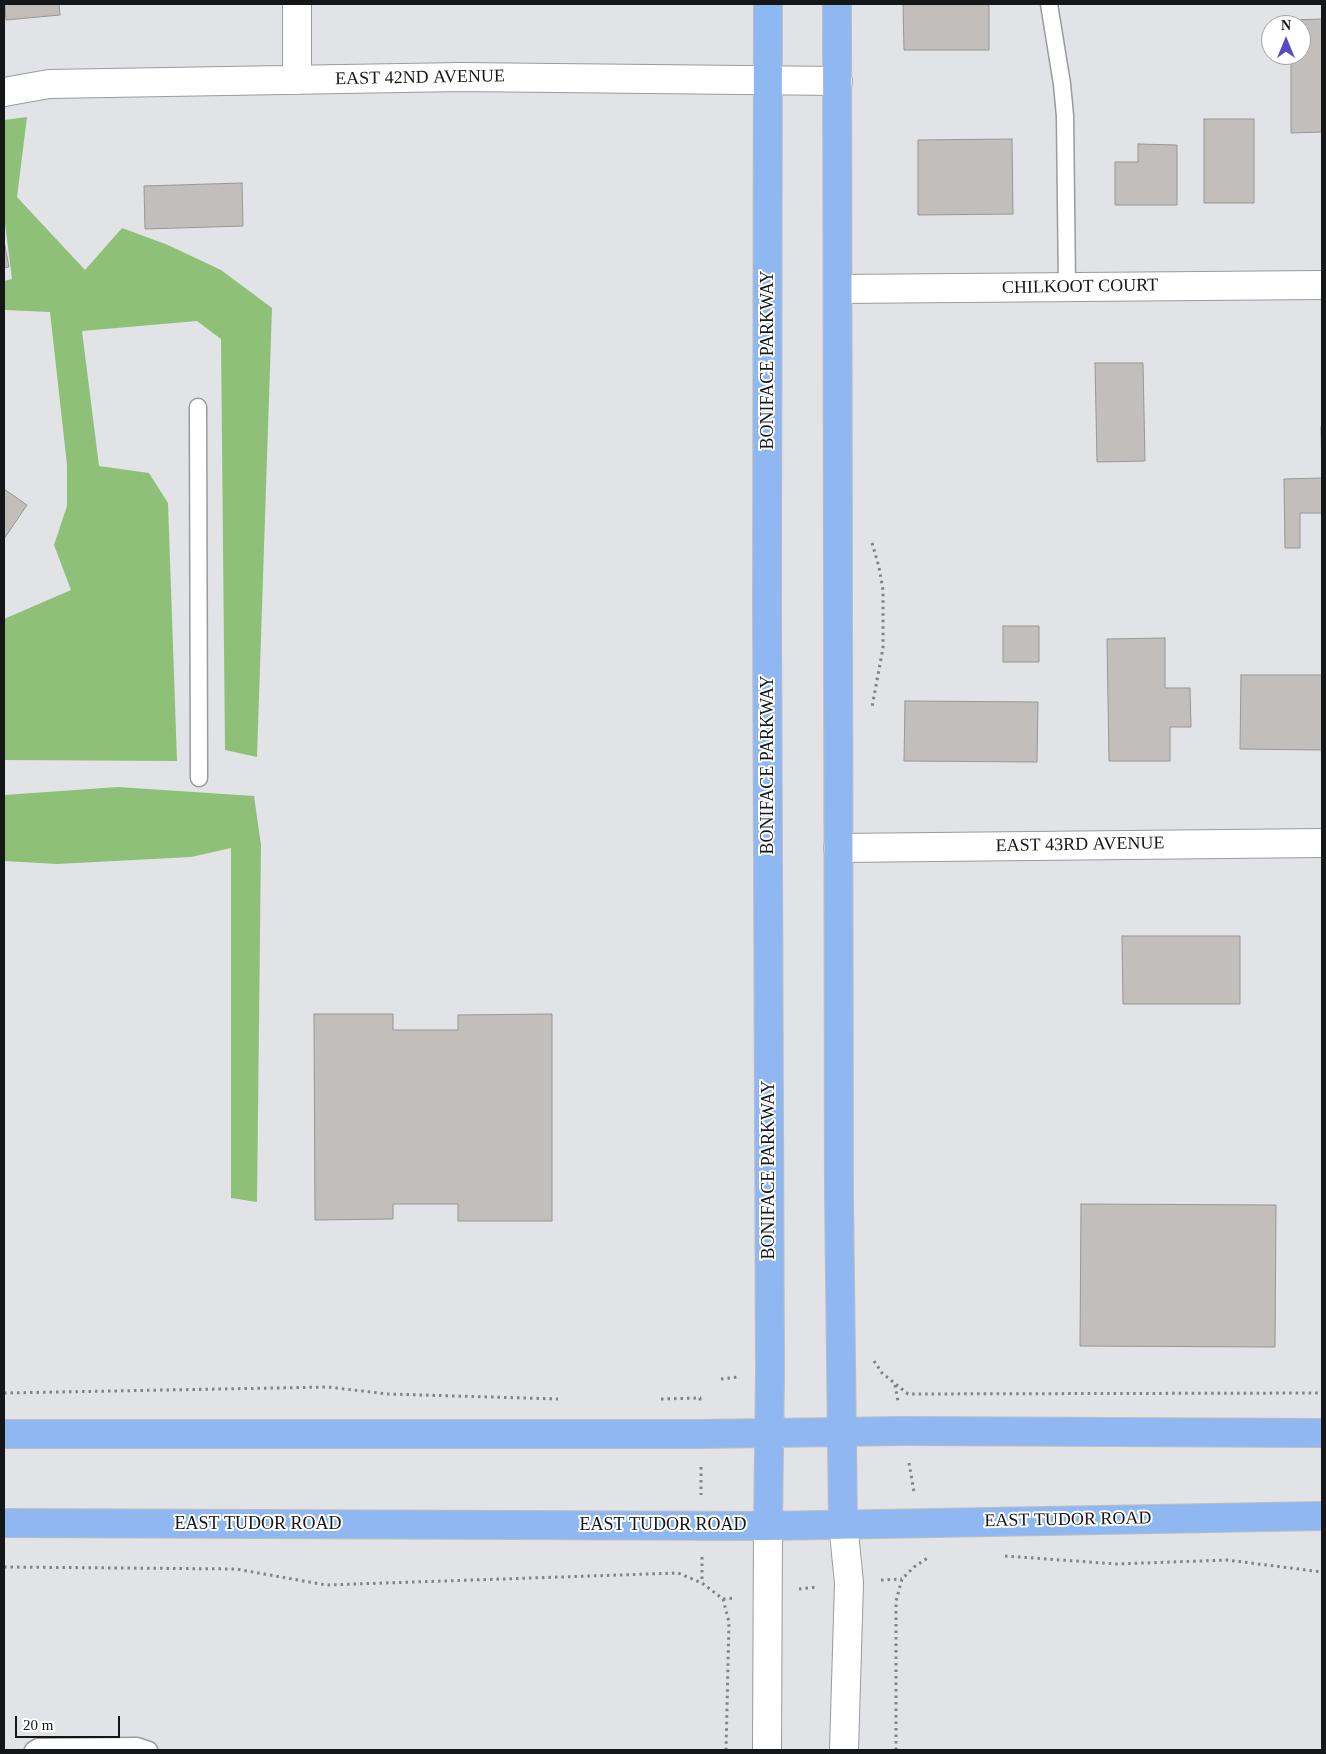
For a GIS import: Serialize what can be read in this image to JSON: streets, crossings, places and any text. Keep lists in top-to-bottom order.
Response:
{
  "streets": {
    "main road": ["BONIFACE PARKWAY", "EAST TUDOR ROAD"],
    "street": ["EAST 42ND AVENUE", "CHILKOOT COURT", "EAST 43RD AVENUE"]
  },
  "crossings": [
    ["EAST 42ND AVENUE", "BONIFACE PARKWAY"],
    ["BONIFACE PARKWAY", "EAST TUDOR ROAD"]
  ],
  "scale_bar": "20 m",
  "north": "top"
}
